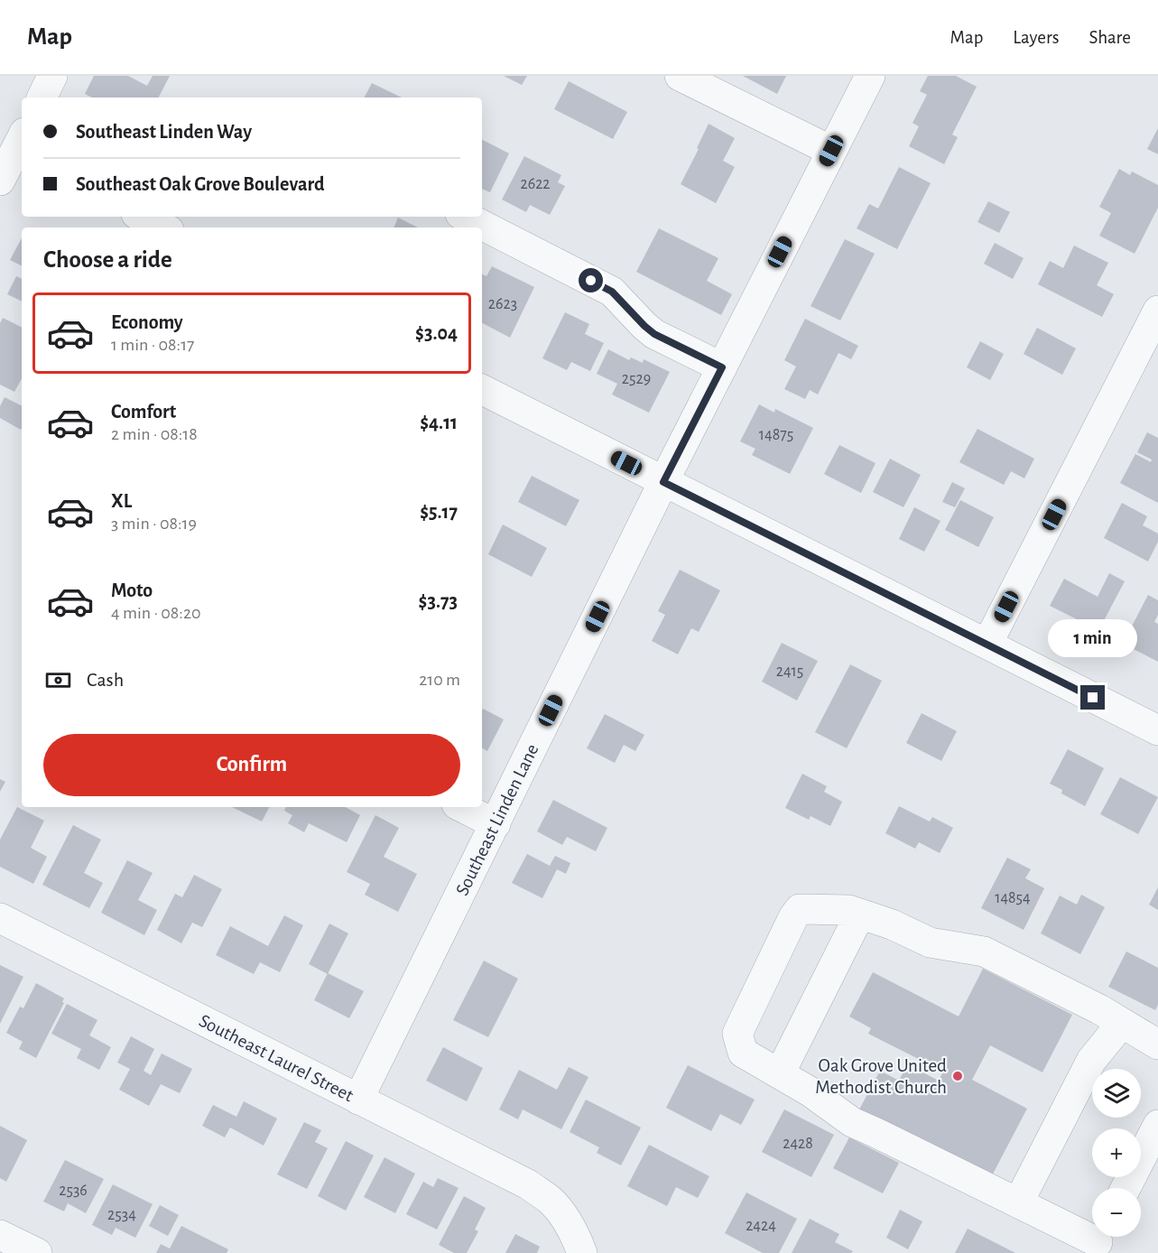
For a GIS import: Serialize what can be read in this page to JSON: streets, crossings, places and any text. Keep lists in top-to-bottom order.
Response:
{
  "streets": {
    "street": ["Southeast Linden Lane", "Southeast Laurel Street"]
  },
  "crossings": [
    ["Southeast Linden Lane", "Southeast Laurel Street"]
  ],
  "places": ["Oak Grove United Methodist Church"],
  "house_numbers": [
    "2622",
    "2623",
    "2529",
    "14875",
    "2415",
    "14854",
    "2428",
    "2536",
    "2534",
    "2424"
  ],
  "page": {
    "header": "Map",
    "nav": ["Map", "Layers", "Share"],
    "banner": ["Southeast Linden Way", "Southeast Oak Grove Boulevard"],
    "heading": "Choose a ride",
    "list": [
      {
        "name": "Economy",
        "note": "1 min · 08:17",
        "value": "$3.04"
      },
      {
        "name": "Comfort",
        "note": "2 min · 08:18",
        "value": "$4.11"
      },
      {
        "name": "XL",
        "note": "3 min · 08:19",
        "value": "$5.17"
      },
      {
        "name": "Moto",
        "note": "4 min · 08:20",
        "value": "$3.73"
      }
    ],
    "bubble": "1 min",
    "pay": ["Cash", "210 m"],
    "buttons": "Confirm",
    "map_buttons": ["+", "−"]
  }
}
